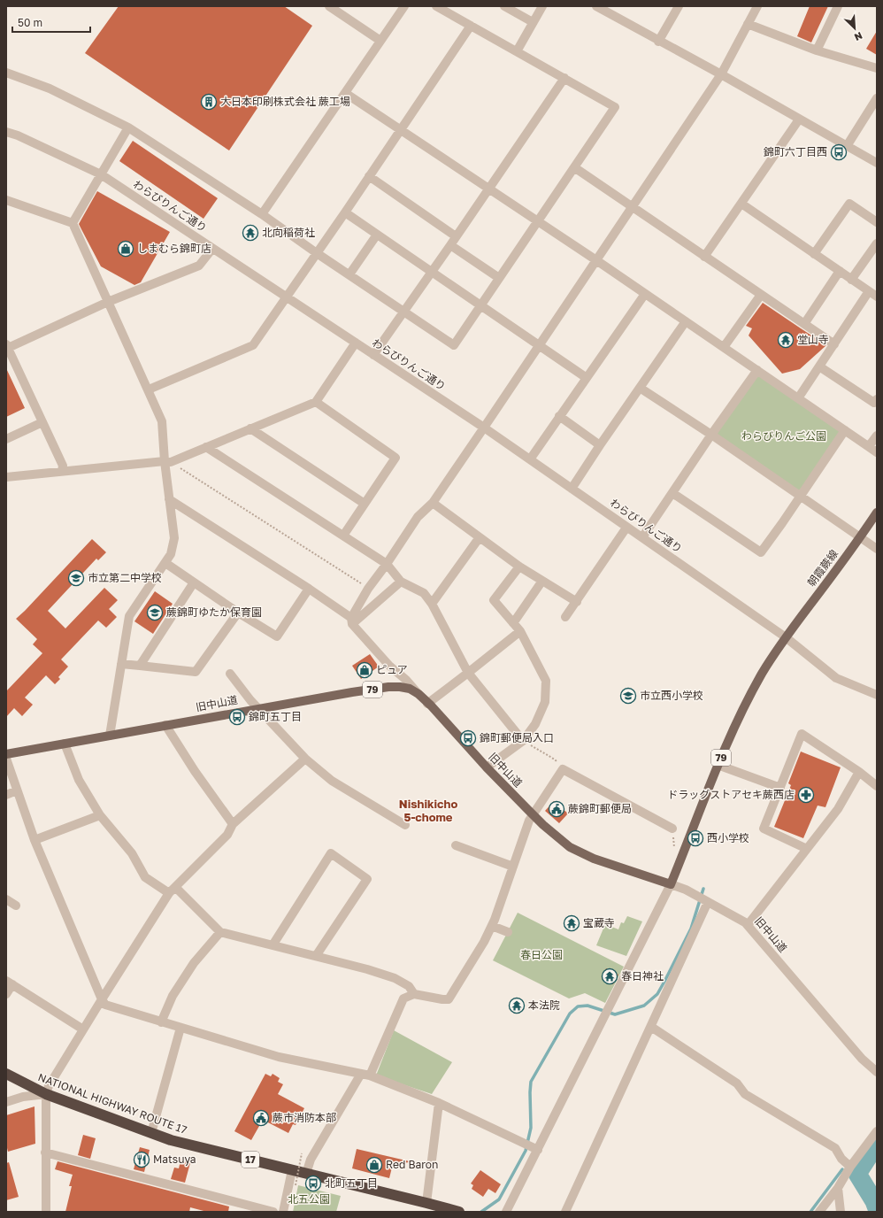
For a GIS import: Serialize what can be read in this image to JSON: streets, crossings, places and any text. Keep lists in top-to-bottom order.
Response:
{
  "streets": {
    "highway": ["NATIONAL HIGHWAY ROUTE 17", "17"],
    "main road": ["朝霞蕨線", "79", "旧中山道"],
    "street": ["わらびりんご通り"]
  },
  "crossings": [
    ["わらびりんご通り", "朝霞蕨線"],
    ["わらびりんご通り", "79"],
    ["朝霞蕨線", "79"],
    ["79", "旧中山道"]
  ],
  "districts": ["Nishikicho 5-chome"],
  "parks": ["わらびりんご公園", "春日公園", "北五公園"],
  "places": {
    "building": ["大日本印刷株式会社 蕨工場"],
    "bus stop": [
      "錦町六丁目西",
      "錦町五丁目",
      "錦町郵便局入口",
      "西小学校",
      "北町五丁目"
    ],
    "temple": [
      "北向稲荷社",
      "堂山寺",
      "宝蔵寺",
      "春日神社",
      "本法院"
    ],
    "shop": ["しまむら錦町店", "ピュア", "Red Baron"],
    "school or university": ["市立第二中学校", "蕨錦町ゆたか保育園", "市立西小学校"],
    "pharmacy": ["ドラッグストアセキ蕨西店"],
    "public building": ["蕨錦町郵便局", "蕨市消防本部"],
    "restaurant": ["Matsuya"]
  },
  "scale_bar": "50 m",
  "north": "bottom right"
}
